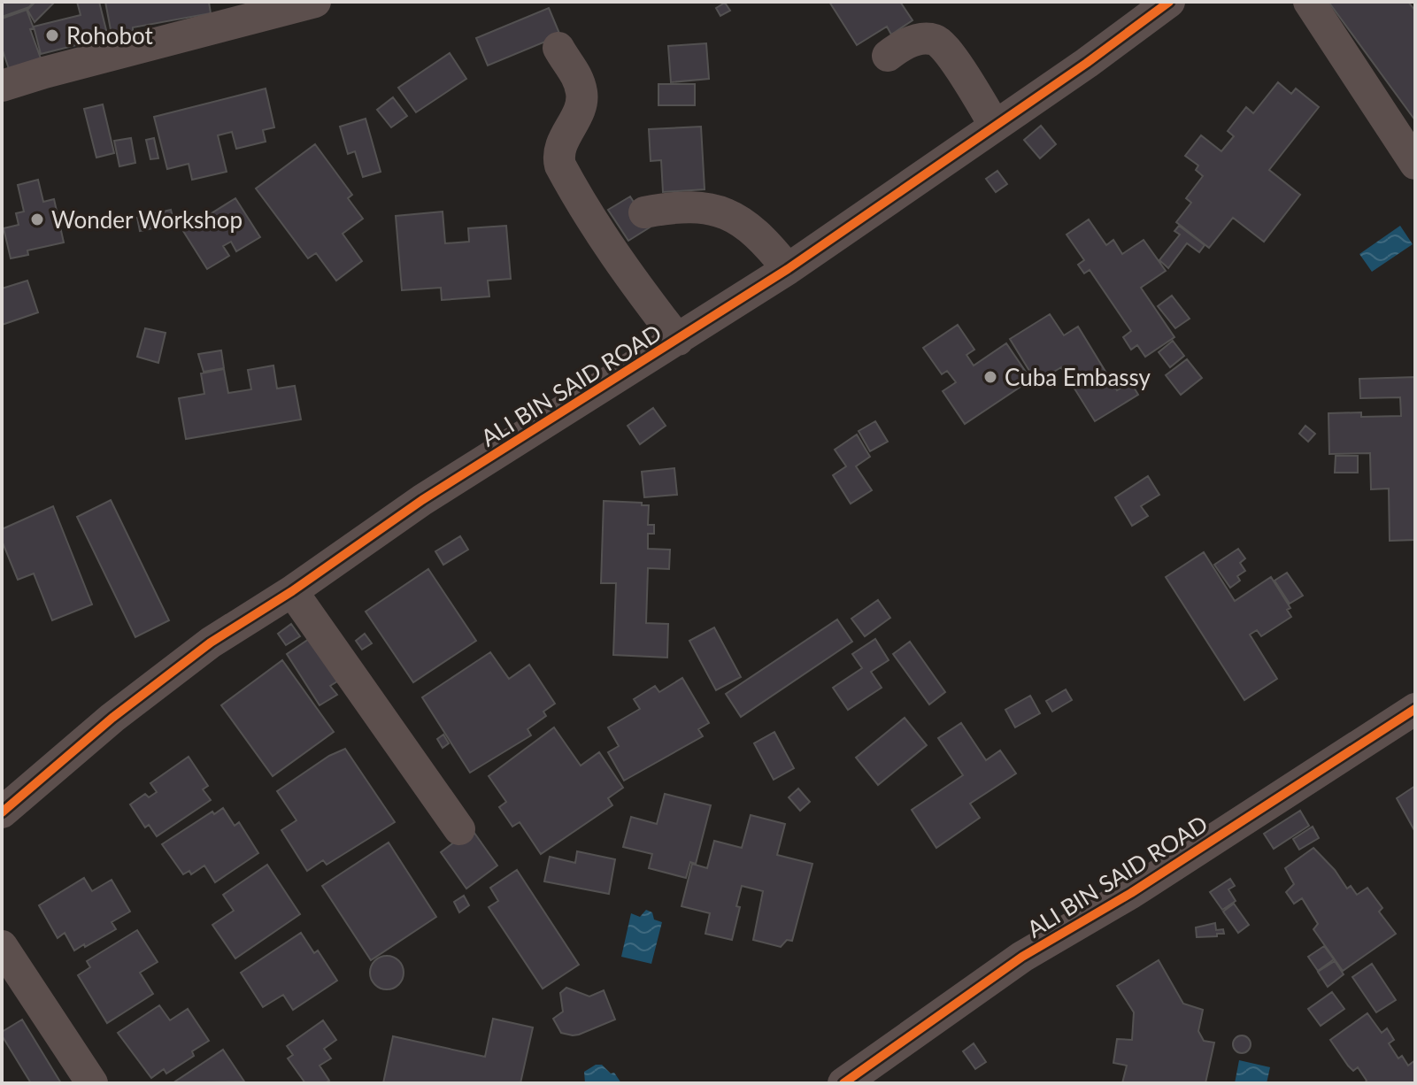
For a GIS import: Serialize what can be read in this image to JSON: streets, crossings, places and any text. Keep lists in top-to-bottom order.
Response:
{
  "streets": {
    "street": ["ALI BIN SAID ROAD"]
  },
  "places": ["Rohobot", "Wonder Workshop", "Cuba Embassy"]
}
